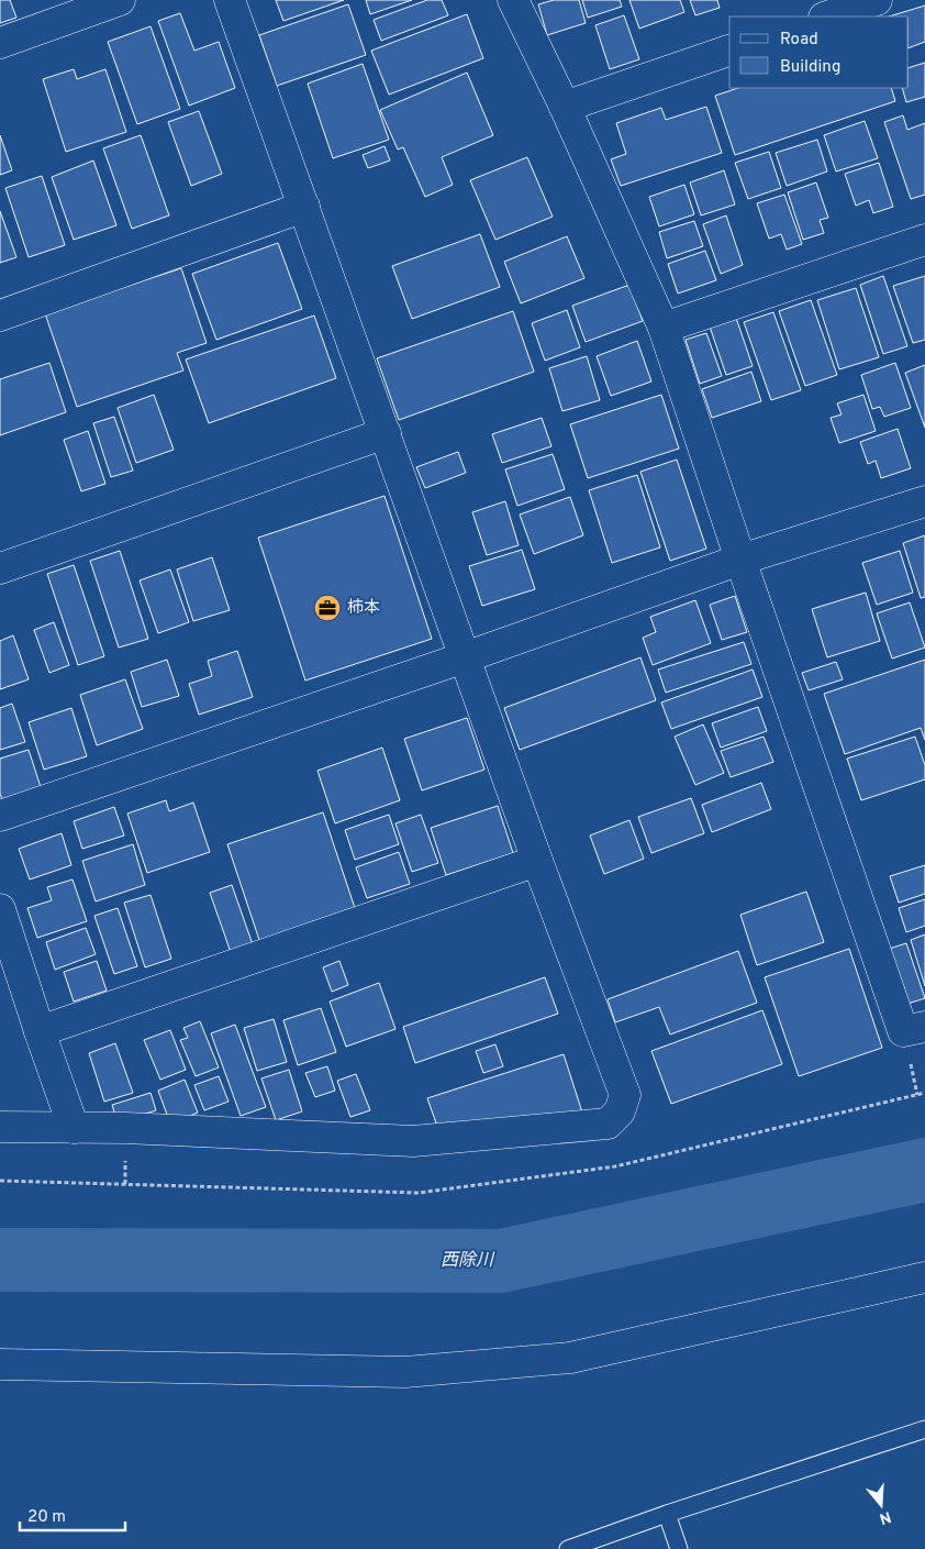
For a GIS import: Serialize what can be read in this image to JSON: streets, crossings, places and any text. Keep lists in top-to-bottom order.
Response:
{
  "water": ["西除川"],
  "places": {
    "office": ["柿本"]
  },
  "legend": ["Road", "Building"],
  "scale_bar": "20 m",
  "north": "bottom"
}
